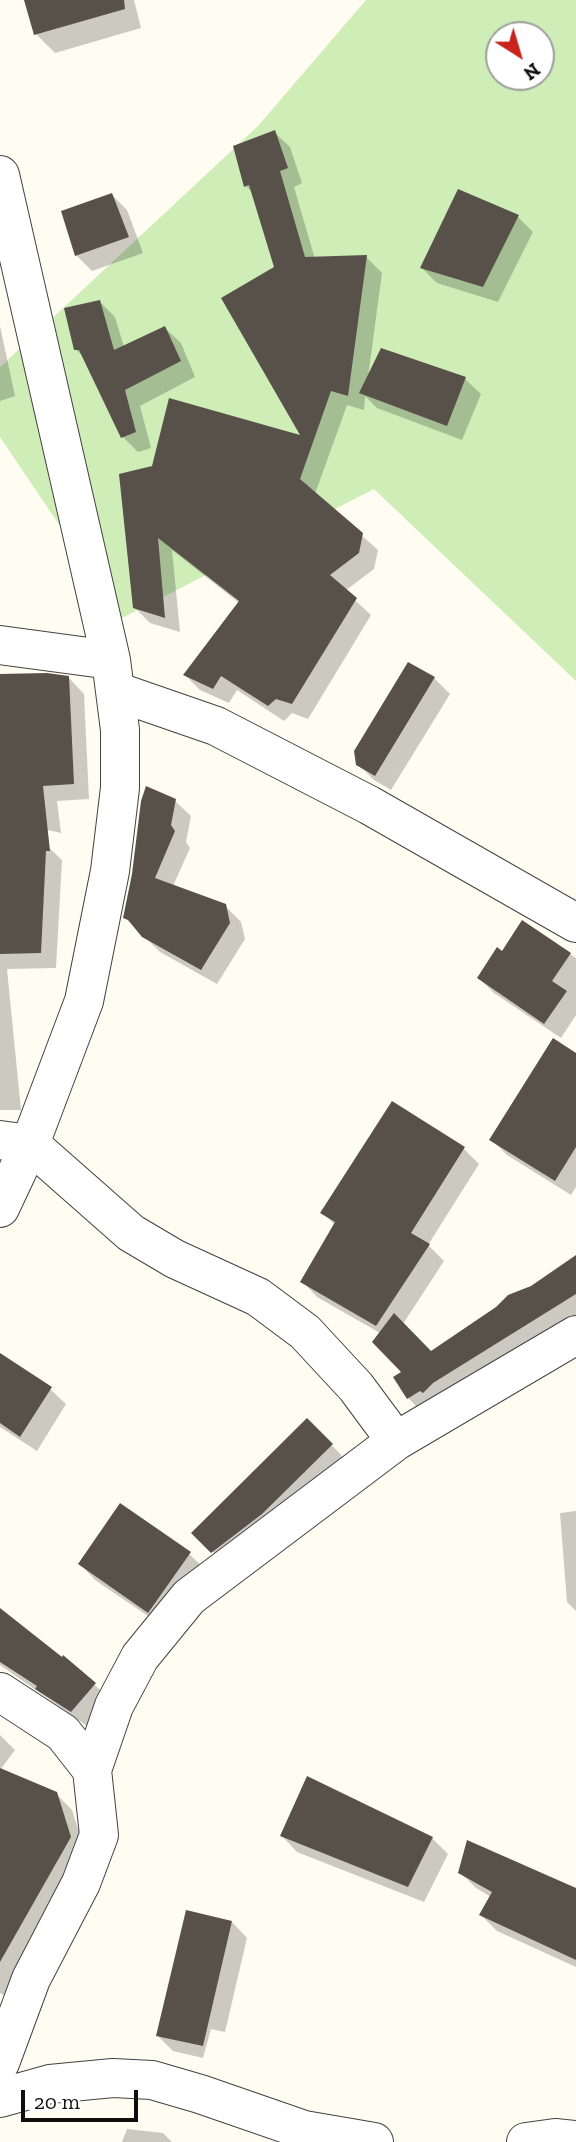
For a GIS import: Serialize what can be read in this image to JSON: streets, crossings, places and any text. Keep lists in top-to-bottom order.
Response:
{
  "scale_bar": "20 m",
  "north": "bottom right"
}
